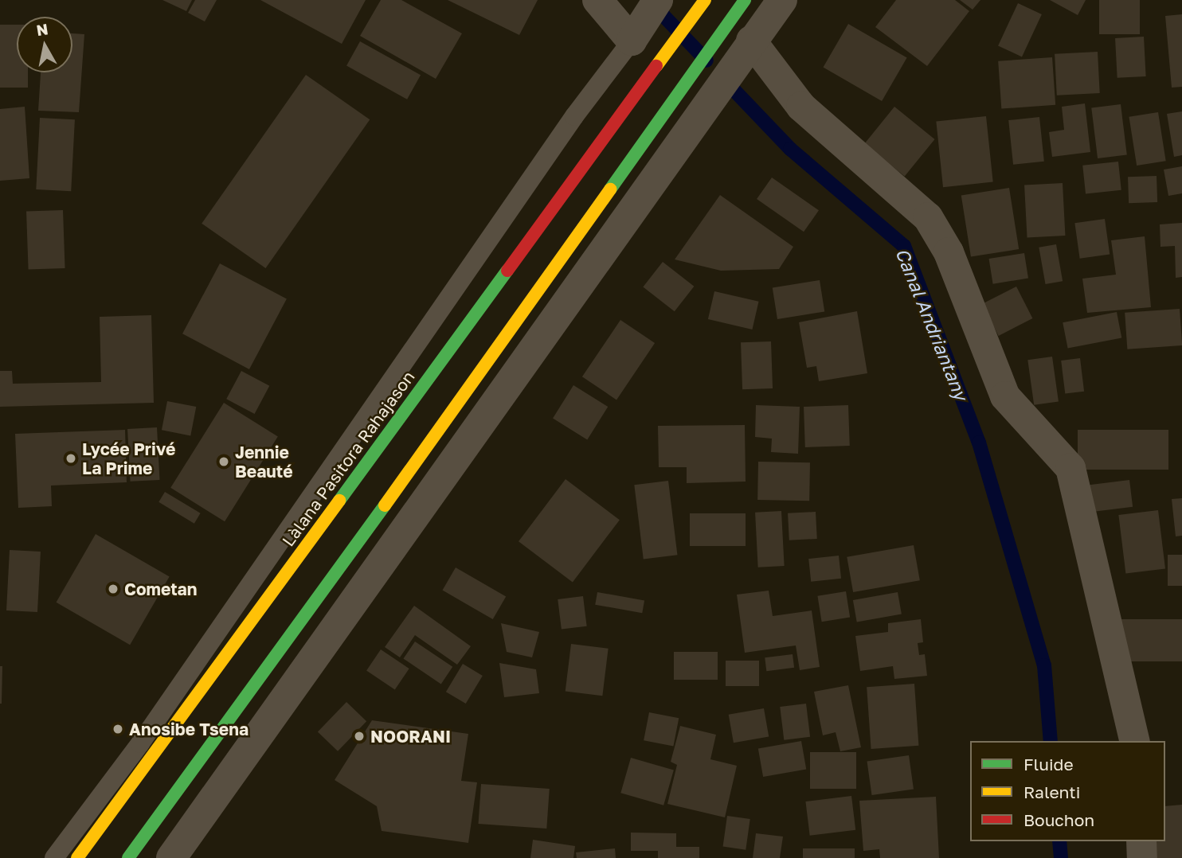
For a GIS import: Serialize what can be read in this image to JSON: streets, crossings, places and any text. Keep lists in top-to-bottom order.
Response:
{
  "streets": {
    "main road": ["Làlana Pasitora Rahajason"]
  },
  "water": ["Canal Andriantany"],
  "places": [
    "Lycée Privé La Prime",
    "Jennie Beauté",
    "Cometan",
    "Anosibe Tsena",
    "NOORANI"
  ],
  "legend": ["Fluide", "Ralenti", "Bouchon"],
  "north": "top"
}
